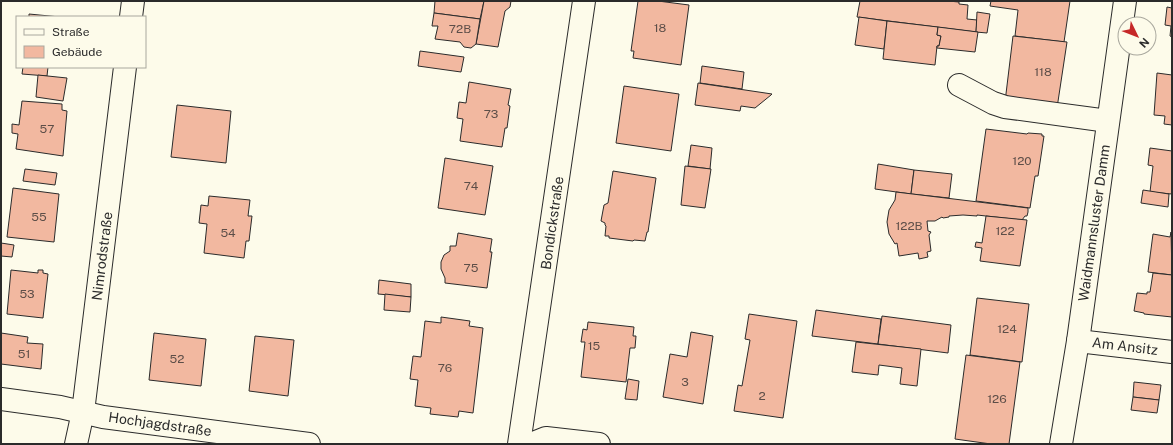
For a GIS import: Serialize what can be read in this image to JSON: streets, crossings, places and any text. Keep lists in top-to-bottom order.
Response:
{
  "streets": {
    "street": [
      "Bondickstraße",
      "Waidmannsluster Damm",
      "Nimrodstraße",
      "Am Ansitz",
      "Hochjagdstraße"
    ]
  },
  "crossings": [
    ["Waidmannsluster Damm", "Am Ansitz"],
    ["Nimrodstraße", "Hochjagdstraße"]
  ],
  "house_numbers": [
    "18",
    "72B",
    "118",
    "73",
    "57",
    "120",
    "74",
    "55",
    "122B",
    "122",
    "54",
    "75",
    "53",
    "124",
    "15",
    "51",
    "52",
    "76",
    "3",
    "2",
    "126"
  ],
  "legend": ["Straße", "Gebäude"],
  "north": "bottom right"
}
